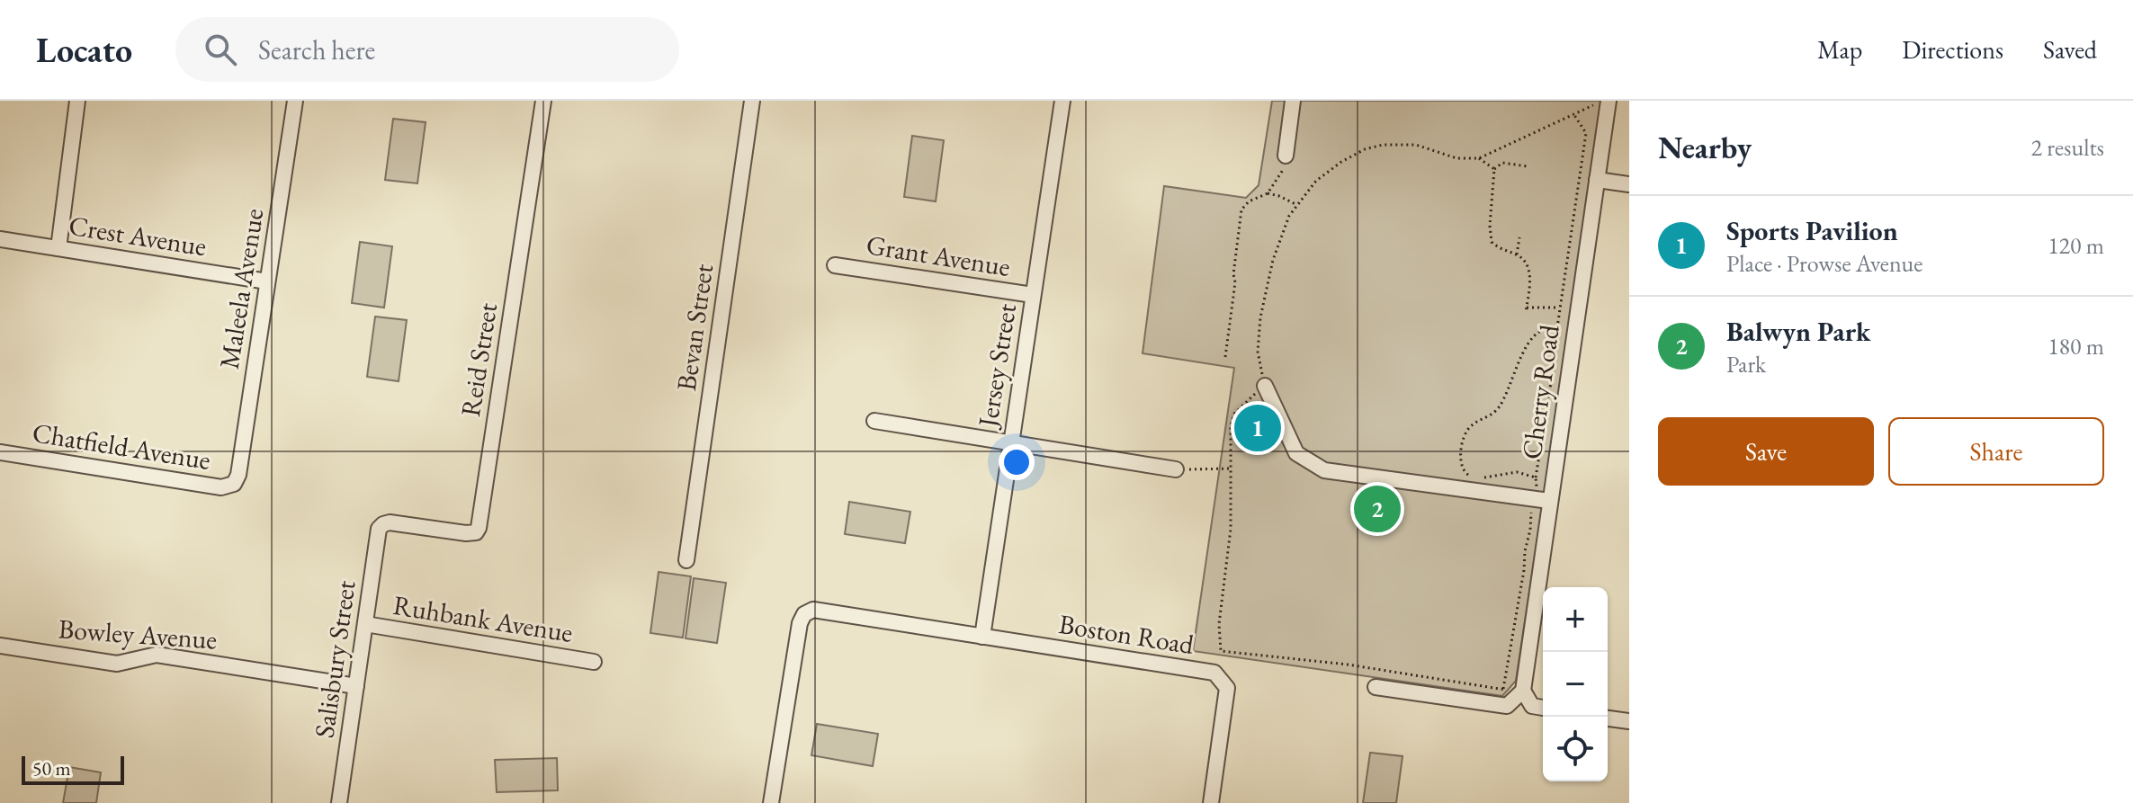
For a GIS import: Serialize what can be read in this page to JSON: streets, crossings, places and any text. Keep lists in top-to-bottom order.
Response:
{
  "streets": {
    "street": [
      "Crest Avenue",
      "Grant Avenue",
      "Maleela Avenue",
      "Bevan Street",
      "Reid Street",
      "Jersey Street",
      "Cherry Road",
      "Chatfield Avenue",
      "Ruhbank Avenue",
      "Bowley Avenue",
      "Boston Road",
      "Salisbury Street"
    ]
  },
  "crossings": [
    ["Crest Avenue", "Maleela Avenue"],
    ["Grant Avenue", "Jersey Street"],
    ["Maleela Avenue", "Chatfield Avenue"],
    ["Reid Street", "Salisbury Street"],
    ["Jersey Street", "Boston Road"],
    ["Ruhbank Avenue", "Salisbury Street"],
    ["Bowley Avenue", "Salisbury Street"]
  ],
  "scale_bar": "50 m",
  "page": {
    "header": "Locato",
    "search": "Search here",
    "nav": ["Map", "Directions", "Saved"],
    "heading": ["Nearby", "2 results"],
    "list": [
      {
        "mark": "1",
        "name": "Sports Pavilion",
        "note": "Place · Prowse Avenue",
        "value": "120 m"
      },
      {
        "mark": "2",
        "name": "Balwyn Park",
        "note": "Park",
        "value": "180 m"
      }
    ],
    "buttons": ["Save", "Share"],
    "pins": ["1", "2"],
    "map_buttons": ["+", "−"],
    "scale": "50 m"
  }
}
